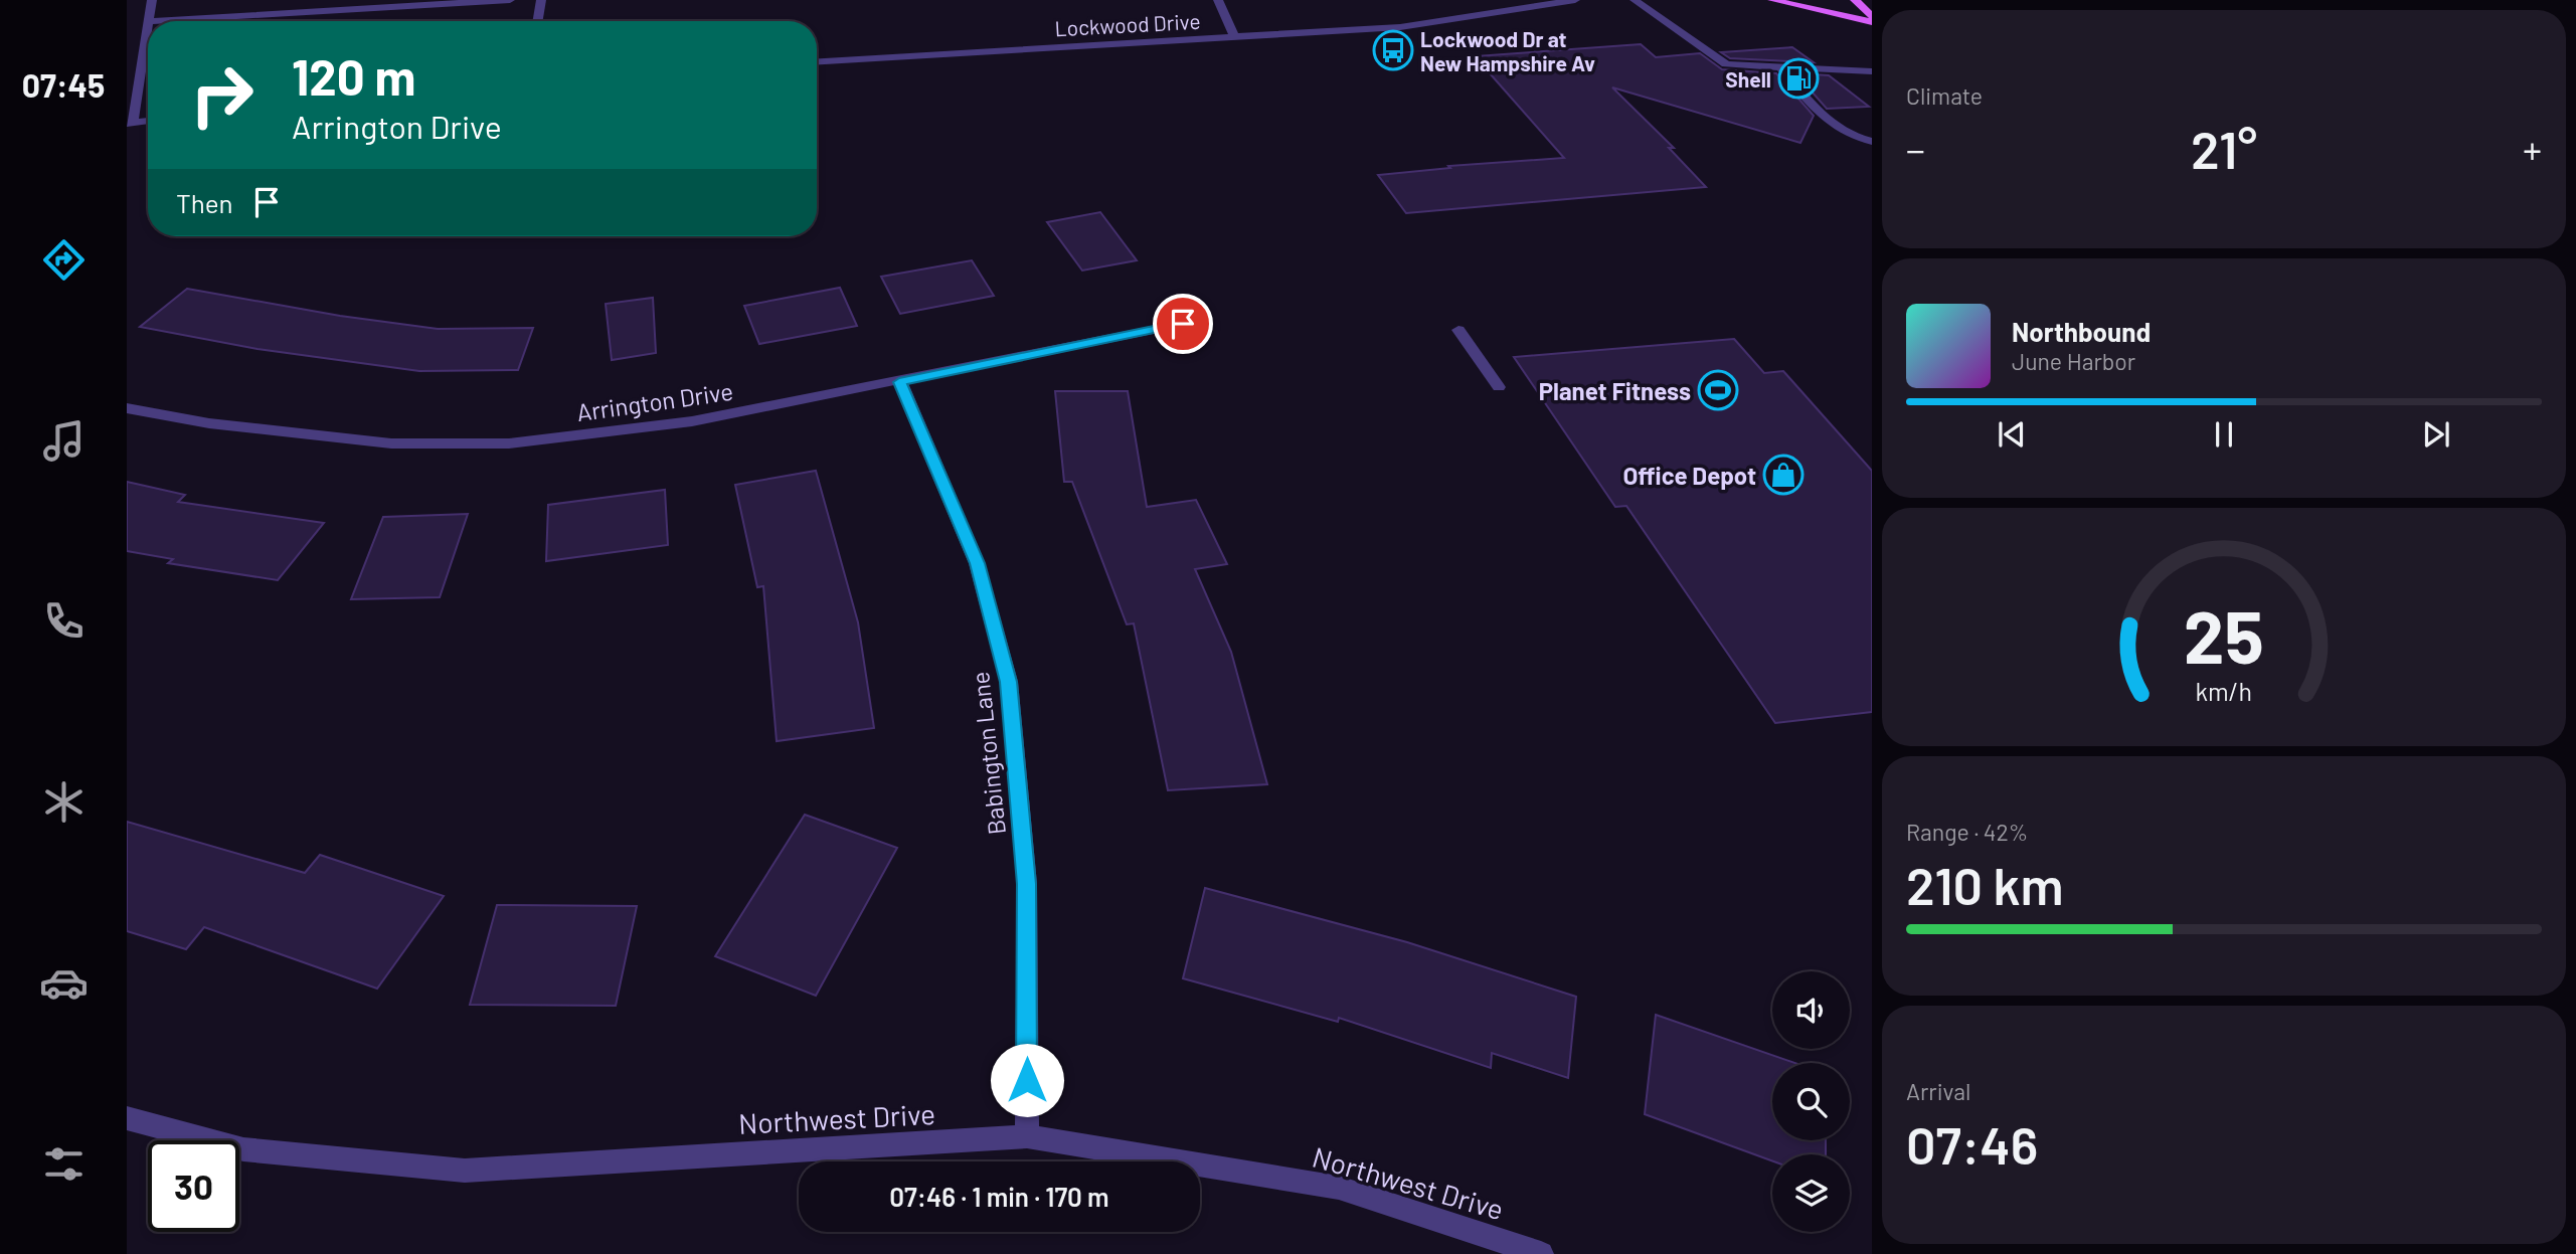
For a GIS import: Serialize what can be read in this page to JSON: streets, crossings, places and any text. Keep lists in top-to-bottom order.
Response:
{
  "streets": {
    "street": [
      "Lockwood Drive",
      "Arrington Drive",
      "Babington Lane",
      "Northwest Drive"
    ]
  },
  "crossings": [
    ["Arrington Drive", "Babington Lane"],
    ["Babington Lane", "Northwest Drive"]
  ],
  "places": {
    "bus stop": ["Lockwood Dr at New Hampshire Av"],
    "fuel station": ["Shell"],
    "sports": ["Planet Fitness"],
    "shop": ["Office Depot"]
  },
  "page": {
    "tabs": "07:45",
    "tile": [
      "Climate",
      ["Range · 42%", "210 km"],
      ["Arrival", "07:46"]
    ],
    "turn": ["120 m", "Arrington Drive"],
    "heat": ["−", "21°", "+"],
    "then": "Then",
    "song": ["Northbound", "June Harbor"],
    "limit": "30",
    "trip": "07:46 · 1 min · 170 m",
    "gauge": ["25", "km/h"]
  }
}
